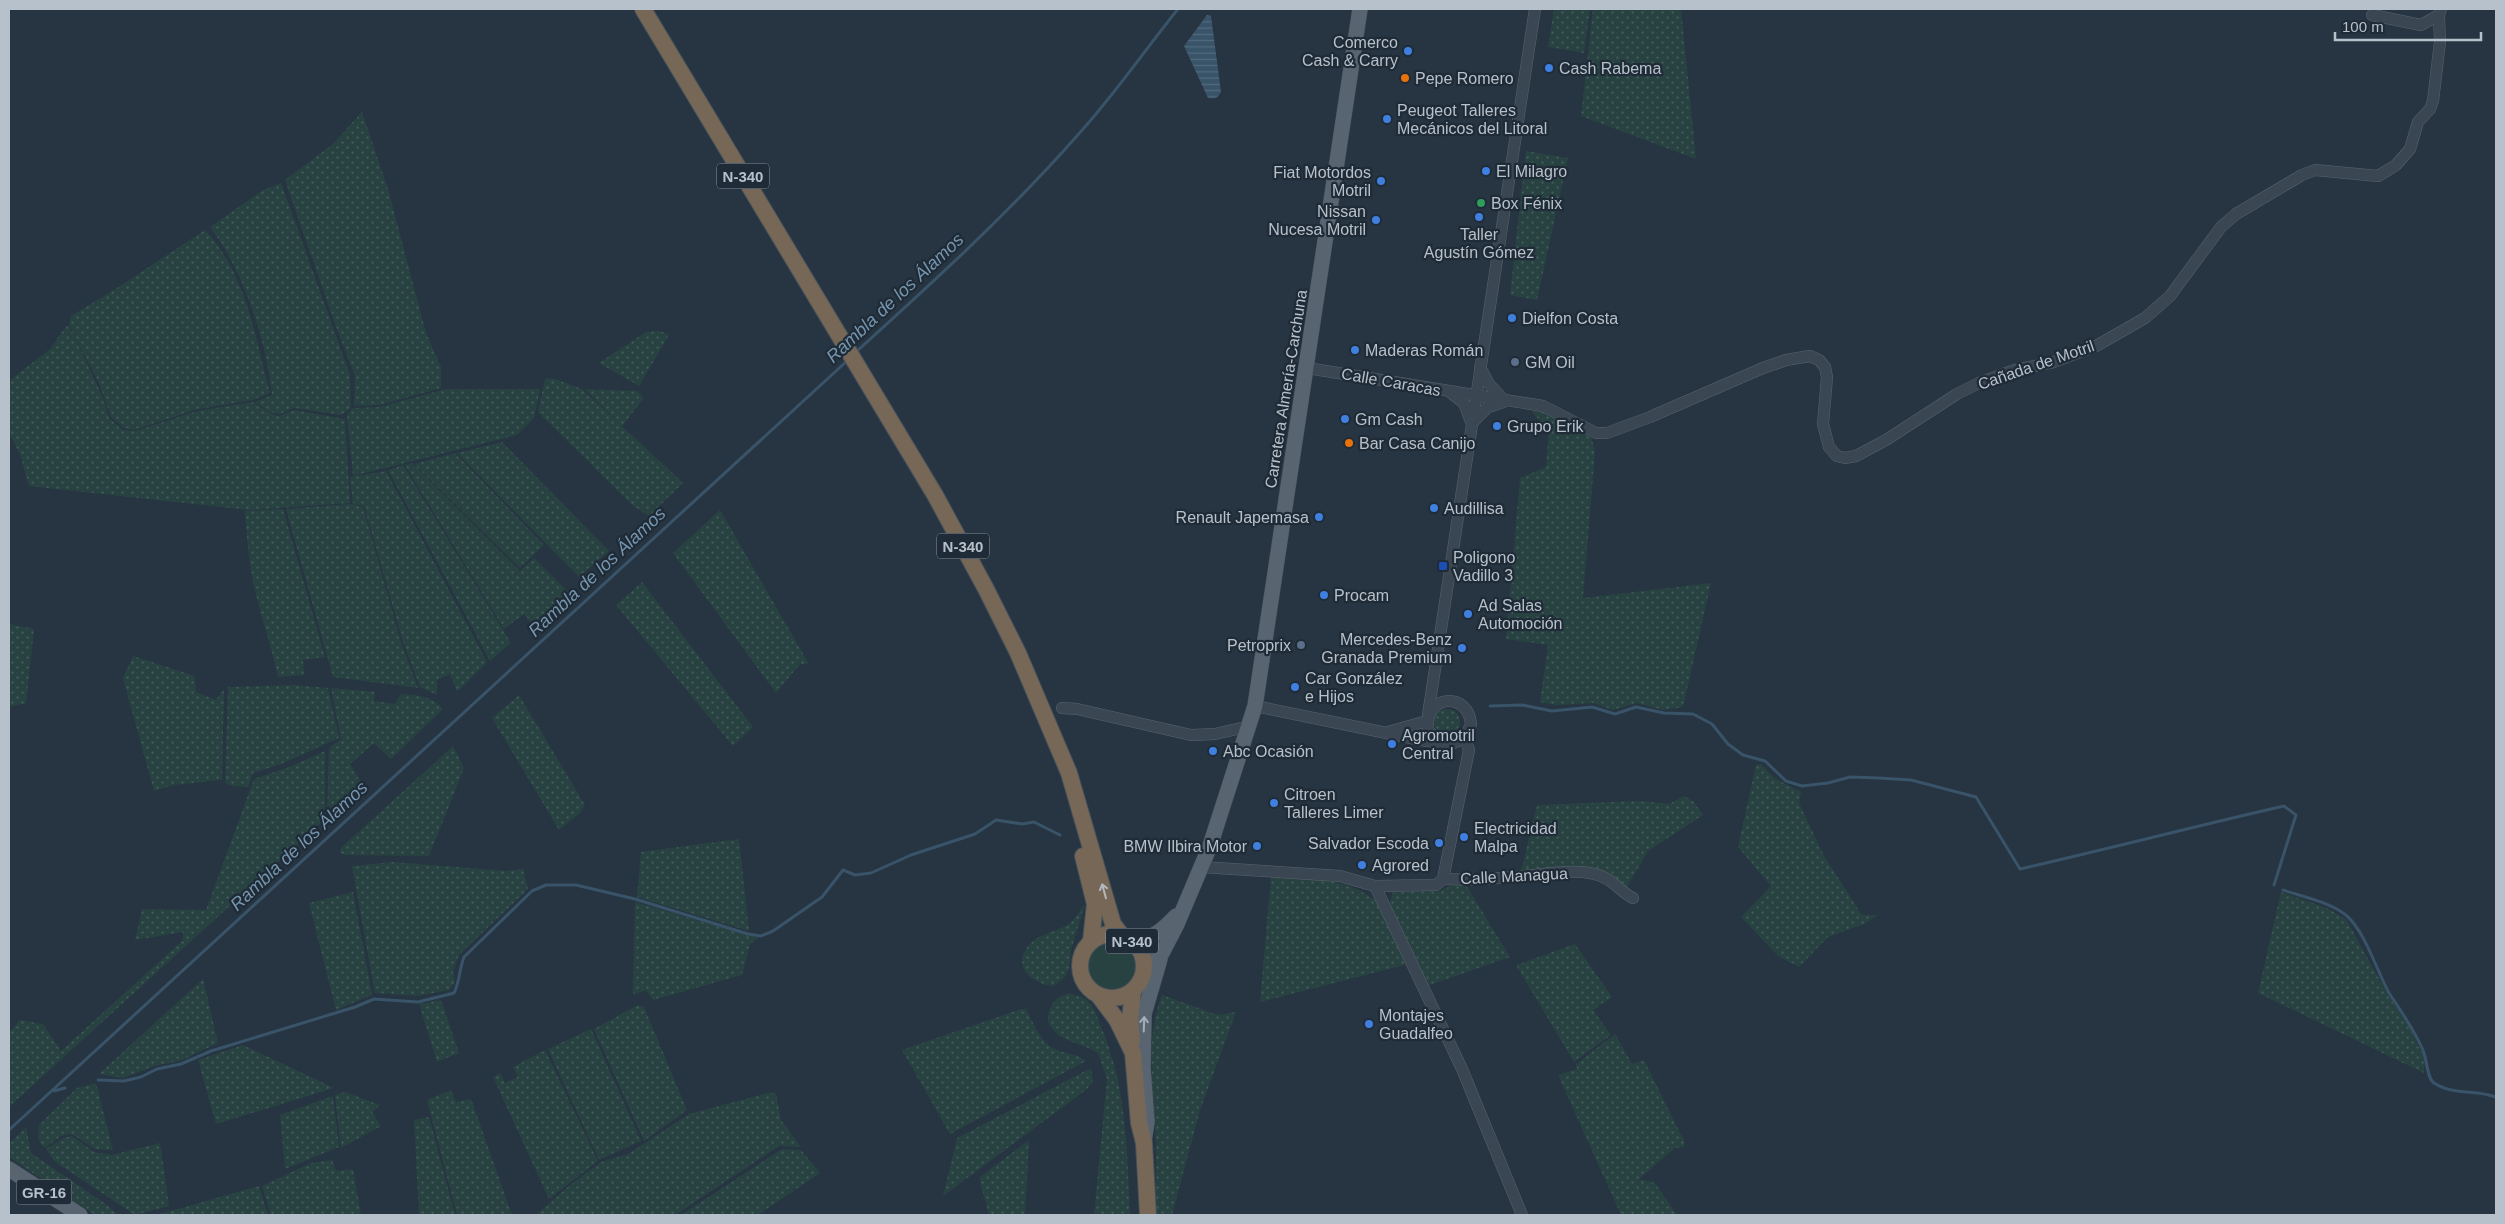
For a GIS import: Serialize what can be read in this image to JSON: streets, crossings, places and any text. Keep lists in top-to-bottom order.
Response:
{
  "streets": {
    "highway": ["N-340"],
    "main road": ["Carretera Almería-Carchuna", "GR-16"],
    "street": ["Cañada de Motril", "Calle Caracas", "Calle Managua"]
  },
  "crossings": [
    ["Cañada de Motril", "Calle Caracas"],
    ["Calle Caracas", "Carretera Almería-Carchuna"]
  ],
  "water": ["Rambla de los Álamos"],
  "places": {
    "other": [
      "Comerco Cash & Carry",
      "Cash Rabema",
      "Pepe Romero",
      "Peugeot Talleres Mecánicos del Litoral",
      "El Milagro",
      "Fiat Motordos Motril",
      "Box Fénix",
      "Taller Agustín Gómez",
      "Nissan Nucesa Motril",
      "Dielfon Costa",
      "Maderas Román",
      "GM Oil",
      "Gm Cash",
      "Grupo Erik",
      "Bar Casa Canijo",
      "Audillisa",
      "Renault Japemasa",
      "Procam",
      "Ad Salas Automoción",
      "Petroprix",
      "Mercedes-Benz Granada Premium",
      "Car González e Hijos",
      "Agromotril Central",
      "Abc Ocasión",
      "Citroen Talleres Limer",
      "Electricidad Malpa",
      "Salvador Escoda",
      "BMW Ilbira Motor",
      "Agrored",
      "Montajes Guadalfeo"
    ],
    "transit": ["Poligono Vadillo 3"]
  },
  "scale_bar": "100 m"
}
